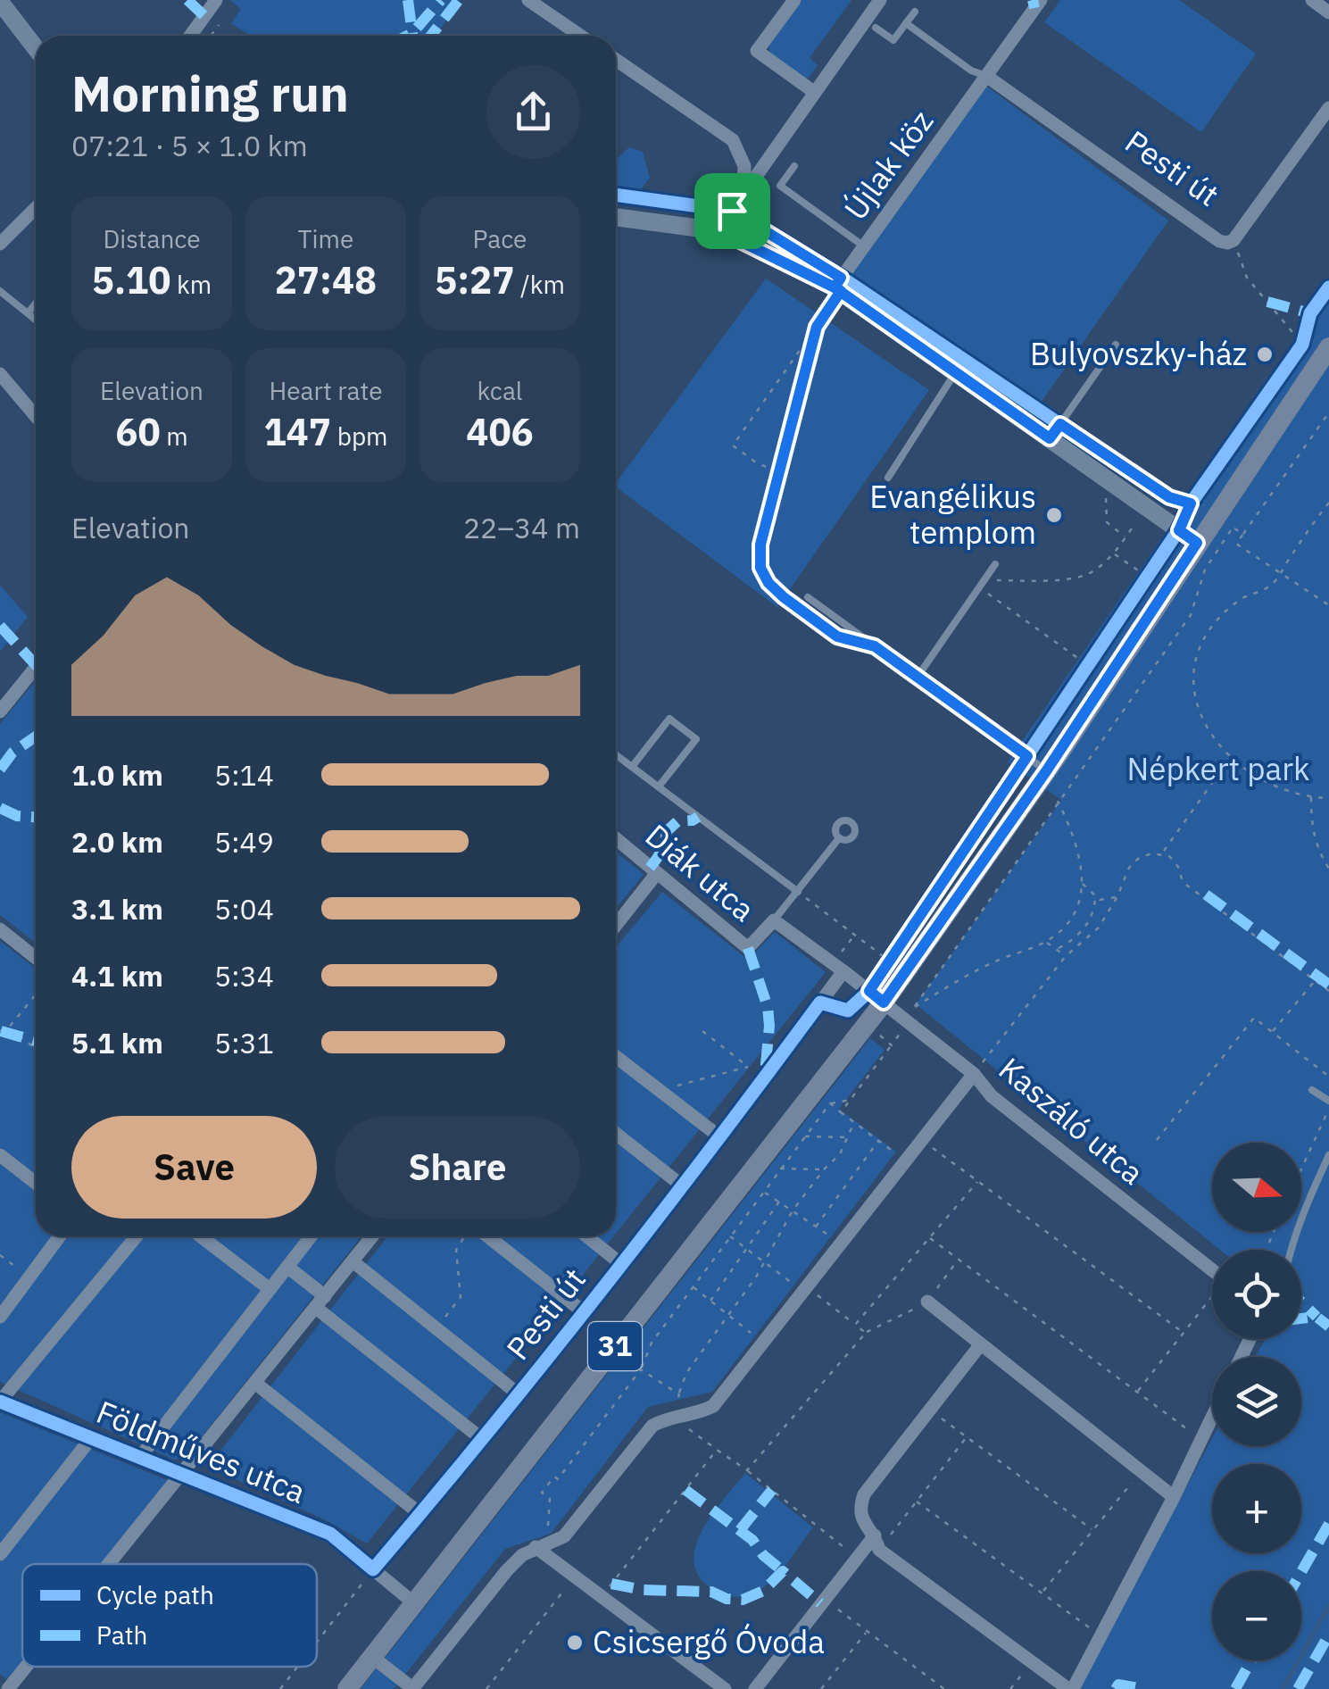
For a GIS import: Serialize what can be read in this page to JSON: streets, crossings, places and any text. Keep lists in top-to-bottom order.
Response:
{
  "streets": {
    "main road": ["31"],
    "street": [
      "Újlak köz",
      "Pesti út",
      "Diák utca",
      "Kaszáló utca",
      "Földműves utca"
    ]
  },
  "crossings": [
    ["Újlak köz", "Pesti út"],
    ["Pesti út", "Diák utca"],
    ["Pesti út", "Földműves utca"],
    ["Diák utca", "Kaszáló utca"],
    ["Diák utca", "31"],
    ["Kaszáló utca", "31"],
    ["31", "Földműves utca"]
  ],
  "parks": ["Népkert park"],
  "places": ["Bulyovszky-ház", "Evangélikus templom", "Csicsergő Óvoda"],
  "legend": ["Cycle path", "Path"],
  "north": "right",
  "page": {
    "heading": ["Morning run", "07:21 · 5 × 1.0 km"],
    "stats": [
      ["Distance", "5.10 km"],
      ["Time", "27:48"],
      ["Pace", "5:27 /km"],
      ["Elevation", "60 m"],
      ["Heart rate", "147 bpm"],
      ["kcal", "406"]
    ],
    "chart": ["Elevation", "22–34 m"],
    "list": [
      {
        "name": "1.0 km",
        "note": "5:14"
      },
      {
        "name": "2.0 km",
        "note": "5:49"
      },
      {
        "name": "3.1 km",
        "note": "5:04"
      },
      {
        "name": "4.1 km",
        "note": "5:34"
      },
      {
        "name": "5.1 km",
        "note": "5:31"
      }
    ],
    "buttons": ["Save", "Share"],
    "map_buttons": ["+", "−"]
  }
}
